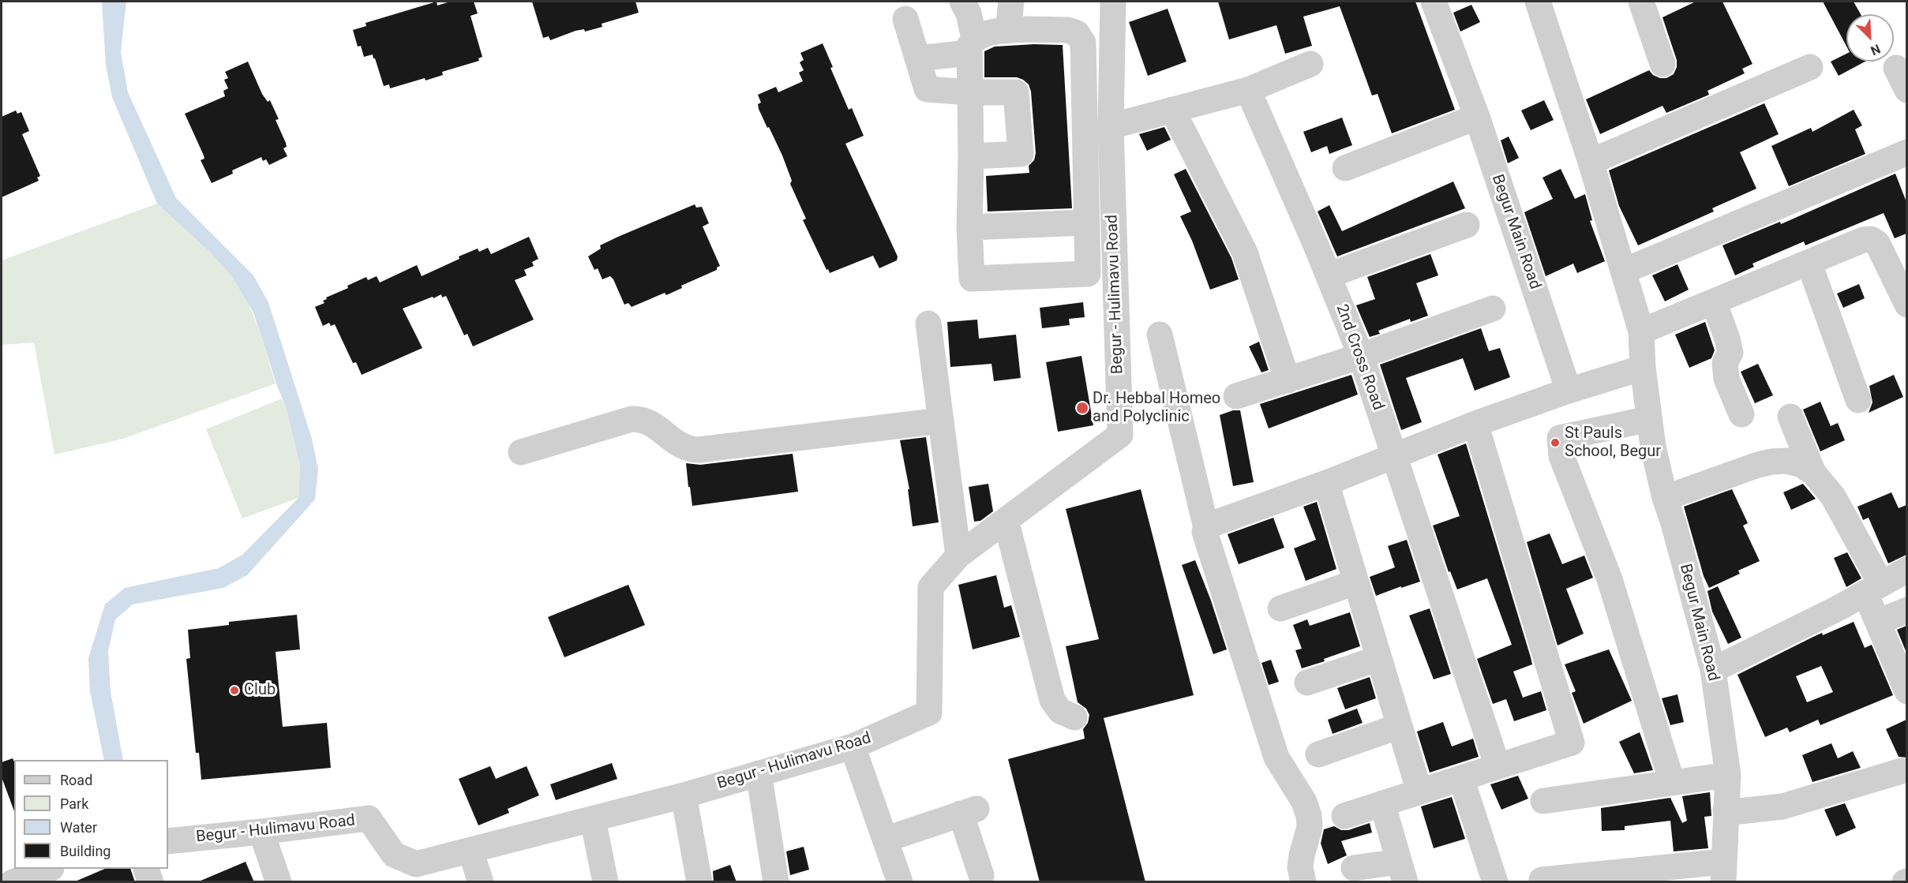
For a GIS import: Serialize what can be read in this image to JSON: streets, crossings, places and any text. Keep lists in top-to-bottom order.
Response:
{
  "streets": {
    "street": ["Begur Main Road", "Begur - Hulimavu Road", "2nd Cross Road"]
  },
  "places": ["Dr. Hebbal Homeo and Polyclinic", "St Pauls School, Begur", "Club"],
  "legend": [
    "Road",
    "Park",
    "Water",
    "Building"
  ],
  "north": "bottom right"
}
